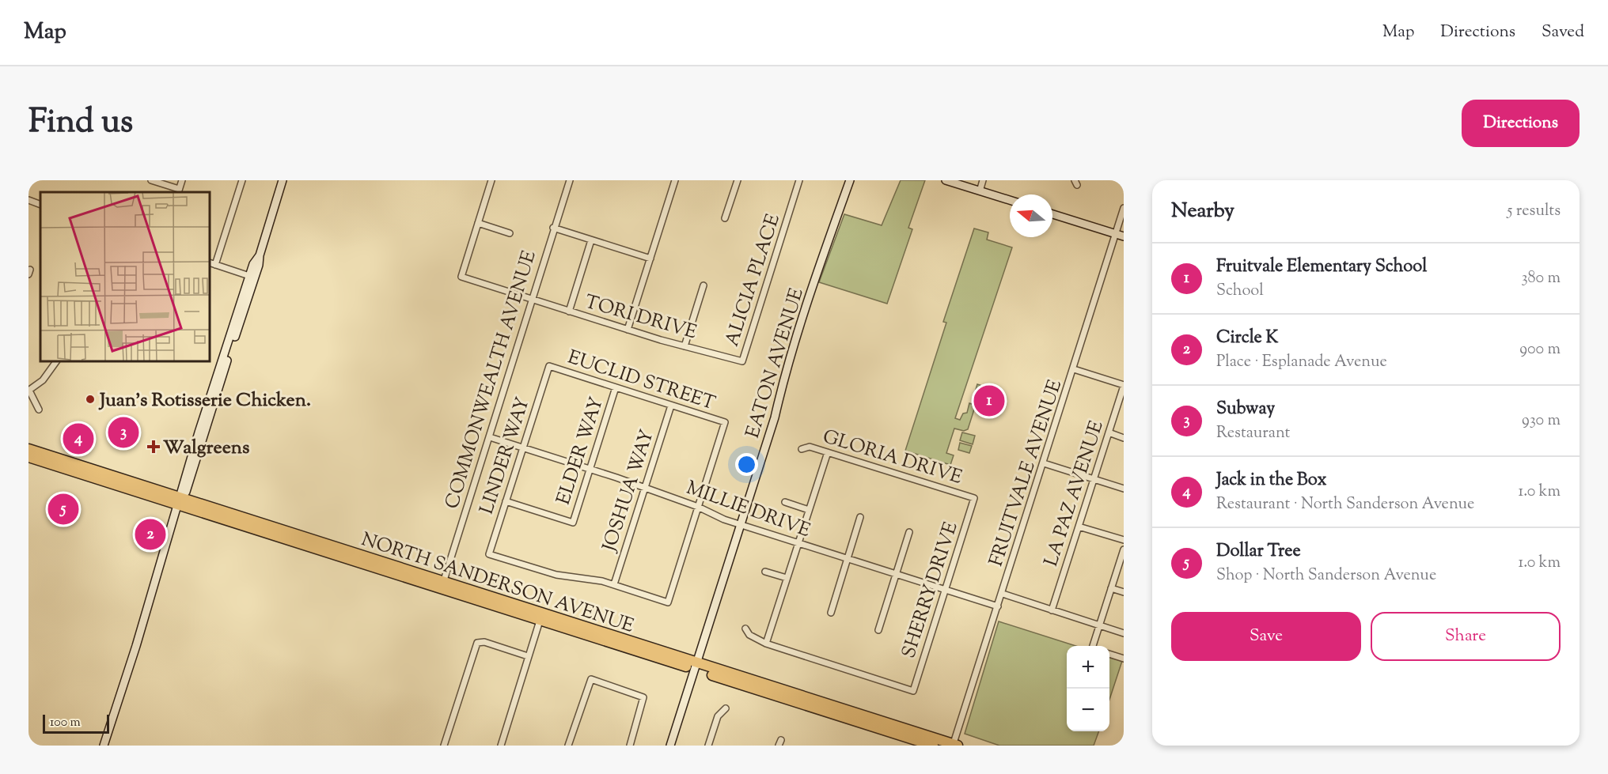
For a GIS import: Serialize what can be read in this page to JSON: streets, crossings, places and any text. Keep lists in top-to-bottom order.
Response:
{
  "streets": {
    "highway": ["NORTH SANDERSON AVENUE"],
    "main road": ["EATON AVENUE"],
    "street": [
      "ALICIA PLACE",
      "TORI DRIVE",
      "COMMONWEALTH AVENUE",
      "EUCLID STREET",
      "ELDER WAY",
      "LINDER WAY",
      "GLORIA DRIVE",
      "FRUITVALE AVENUE",
      "JOSHUA WAY",
      "LA PAZ AVENUE",
      "MILLIE DRIVE",
      "SHERRY DRIVE"
    ]
  },
  "crossings": [
    ["ALICIA PLACE", "TORI DRIVE"],
    ["TORI DRIVE", "COMMONWEALTH AVENUE"],
    ["EATON AVENUE", "MILLIE DRIVE"],
    ["EATON AVENUE", "NORTH SANDERSON AVENUE"],
    ["COMMONWEALTH AVENUE", "MILLIE DRIVE"],
    ["COMMONWEALTH AVENUE", "NORTH SANDERSON AVENUE"],
    ["EUCLID STREET", "ELDER WAY"],
    ["EUCLID STREET", "LINDER WAY"],
    ["EUCLID STREET", "JOSHUA WAY"],
    ["EUCLID STREET", "MILLIE DRIVE"],
    ["ELDER WAY", "LINDER WAY"],
    ["ELDER WAY", "MILLIE DRIVE"],
    ["LINDER WAY", "JOSHUA WAY"],
    ["LINDER WAY", "MILLIE DRIVE"],
    ["GLORIA DRIVE", "SHERRY DRIVE"],
    ["FRUITVALE AVENUE", "MILLIE DRIVE"],
    ["FRUITVALE AVENUE", "NORTH SANDERSON AVENUE"],
    ["JOSHUA WAY", "MILLIE DRIVE"],
    ["MILLIE DRIVE", "SHERRY DRIVE"]
  ],
  "places": {
    "other": ["Juan's Rotisserie Chicken."],
    "health": ["Walgreens"]
  },
  "scale_bar": "100 m",
  "north": "left",
  "page": {
    "header": "Map",
    "nav": ["Map", "Directions", "Saved"],
    "title": "Find us",
    "buttons": [
      "Directions",
      ["Save", "Share"]
    ],
    "heading": ["Nearby", "5 results"],
    "list": [
      {
        "mark": "1",
        "name": "Fruitvale Elementary School",
        "note": "School",
        "value": "380 m"
      },
      {
        "mark": "2",
        "name": "Circle K",
        "note": "Place · Esplanade Avenue",
        "value": "900 m"
      },
      {
        "mark": "3",
        "name": "Subway",
        "note": "Restaurant",
        "value": "930 m"
      },
      {
        "mark": "4",
        "name": "Jack in the Box",
        "note": "Restaurant · North Sanderson Avenue",
        "value": "1.0 km"
      },
      {
        "mark": "5",
        "name": "Dollar Tree",
        "note": "Shop · North Sanderson Avenue",
        "value": "1.0 km"
      }
    ],
    "pins": [
      "1",
      "3",
      "4",
      "5",
      "2"
    ],
    "map_buttons": ["+", "−"],
    "scale": "100 m"
  }
}
